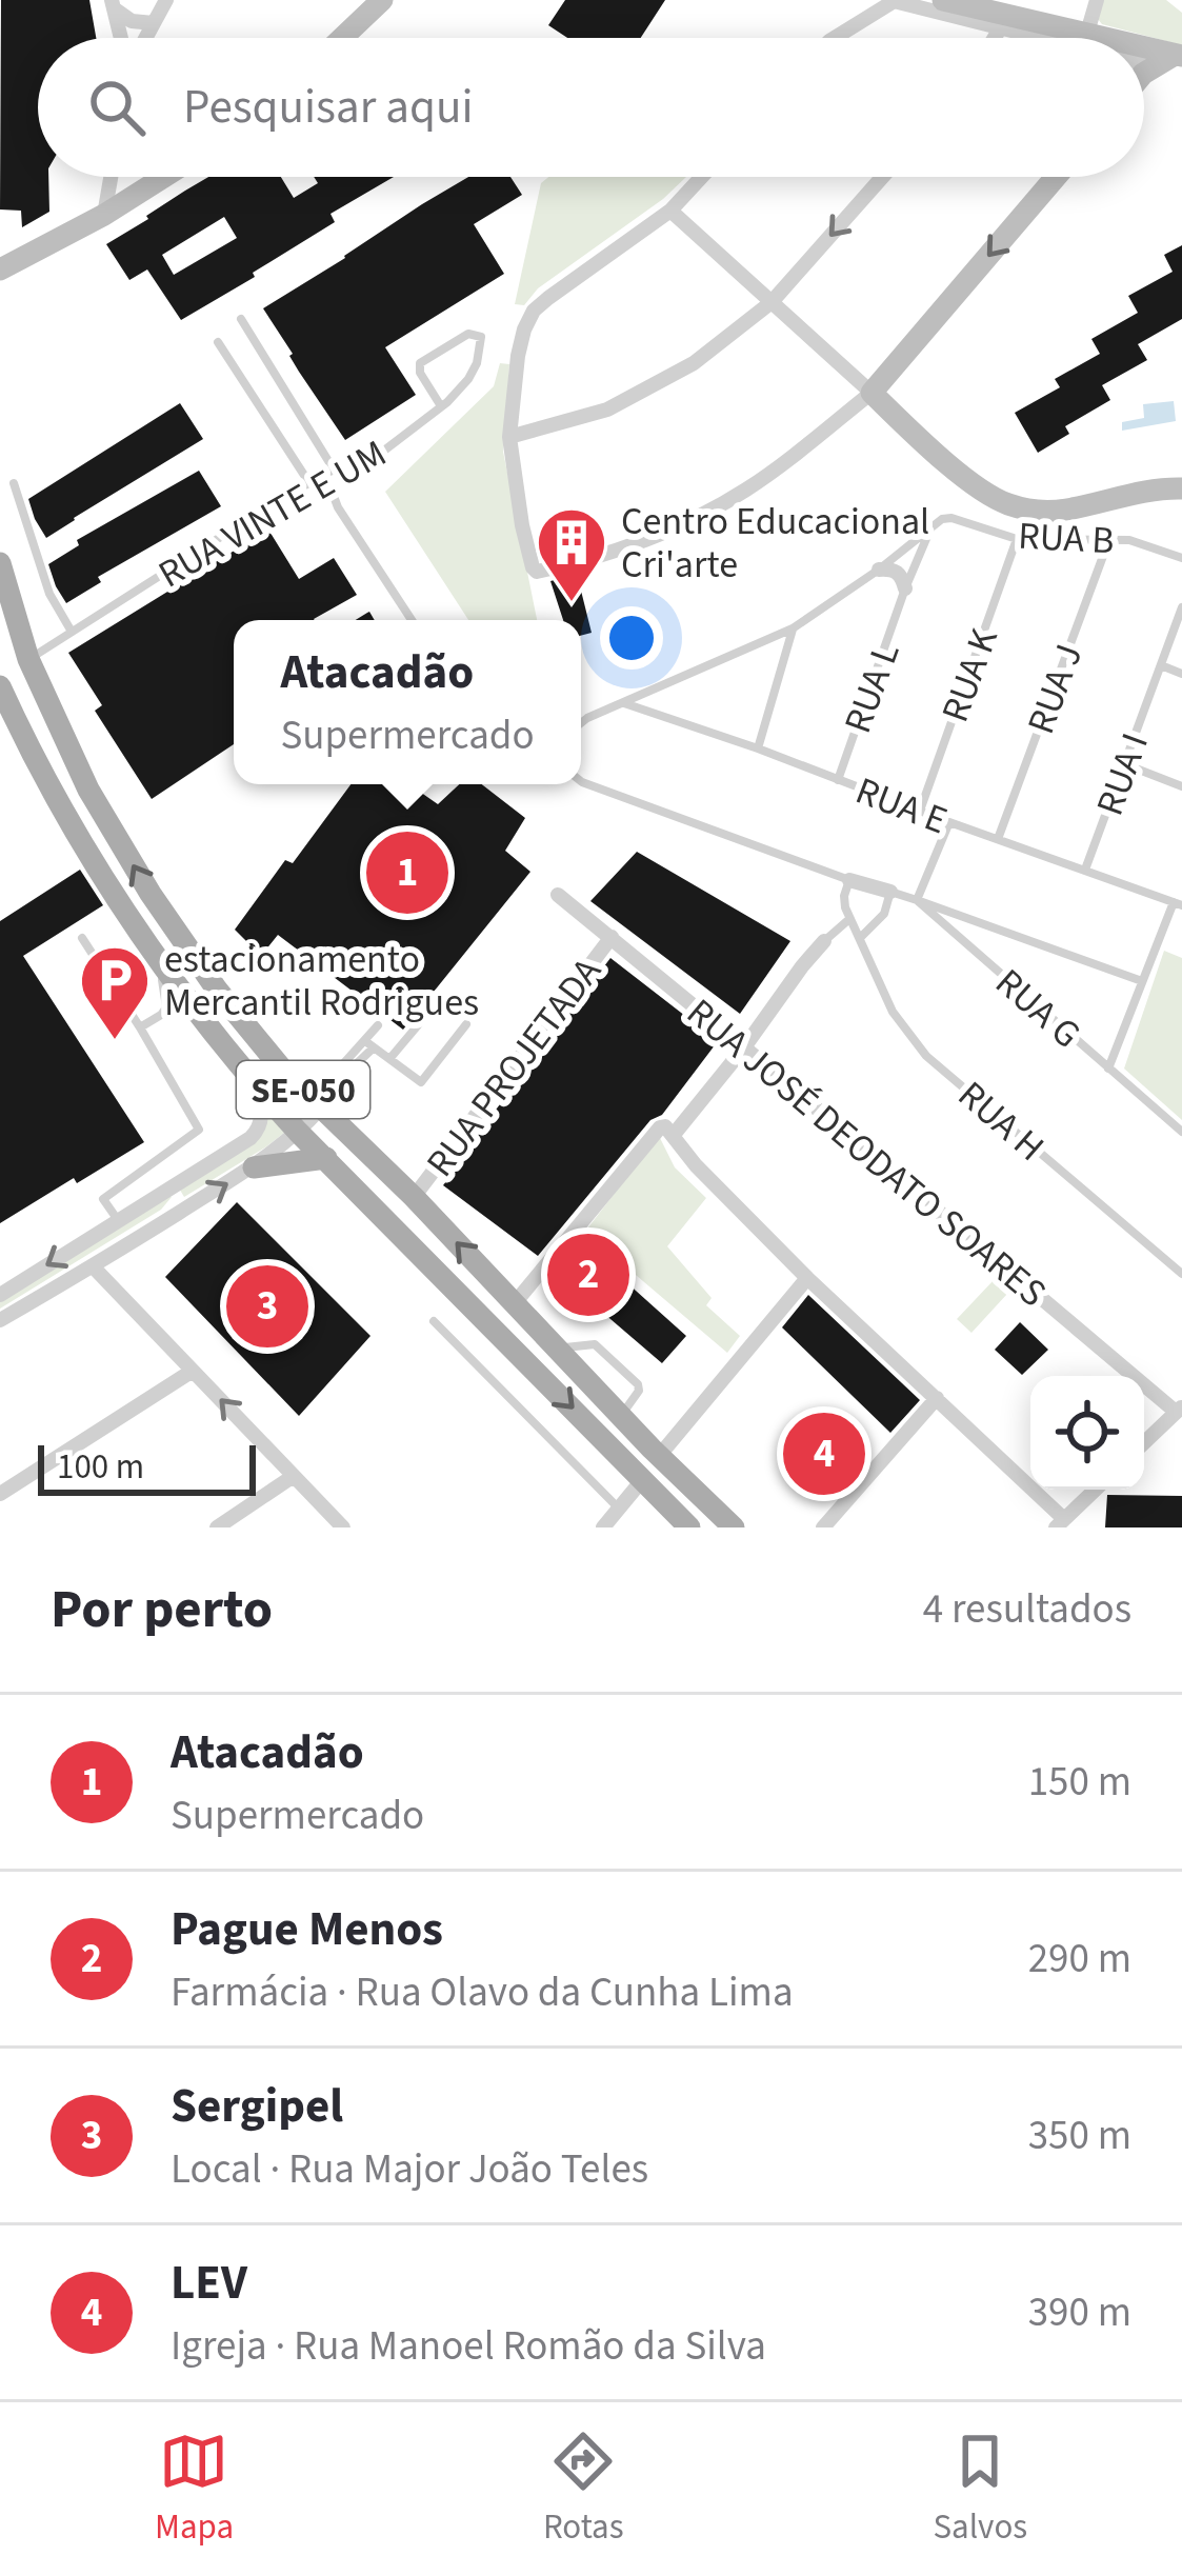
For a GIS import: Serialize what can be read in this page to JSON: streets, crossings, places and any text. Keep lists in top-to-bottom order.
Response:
{
  "streets": {
    "main road": ["SE-050"],
    "street": ["RUA PROJETADA", "RUA JOSÉ DEODATO SOARES"],
    "lane": [
      "RUA VINTE E UM",
      "RUA B",
      "RUA K",
      "RUA L",
      "RUA J",
      "RUA I",
      "RUA E",
      "RUA G",
      "RUA H"
    ]
  },
  "crossings": [
    ["RUA VINTE E UM", "SE-050"],
    ["RUA B", "RUA K"],
    ["RUA B", "RUA L"],
    ["RUA B", "RUA J"],
    ["RUA K", "RUA E"],
    ["RUA L", "RUA E"],
    ["RUA J", "RUA E"],
    ["RUA I", "RUA E"],
    ["RUA PROJETADA", "SE-050"],
    ["RUA PROJETADA", "RUA JOSÉ DEODATO SOARES"]
  ],
  "places": {
    "building": ["Centro Educacional Cri'arte"],
    "parking": ["estacionamento Mercantil Rodrigues"]
  },
  "scale_bar": "100 m",
  "page": {
    "search": "Pesquisar aqui",
    "popup": ["Atacadão", "Supermercado"],
    "pins": [
      "1",
      "2",
      "3",
      "4"
    ],
    "scale": "100 m",
    "heading": ["Por perto", "4 resultados"],
    "list": [
      {
        "mark": "1",
        "name": "Atacadão",
        "note": "Supermercado",
        "value": "150 m"
      },
      {
        "mark": "2",
        "name": "Pague Menos",
        "note": "Farmácia · Rua Olavo da Cunha Lima",
        "value": "290 m"
      },
      {
        "mark": "3",
        "name": "Sergipel",
        "note": "Local · Rua Major João Teles",
        "value": "350 m"
      },
      {
        "mark": "4",
        "name": "LEV",
        "note": "Igreja · Rua Manoel Romão da Silva",
        "value": "390 m"
      }
    ],
    "nav": ["Mapa", "Rotas", "Salvos"]
  }
}
